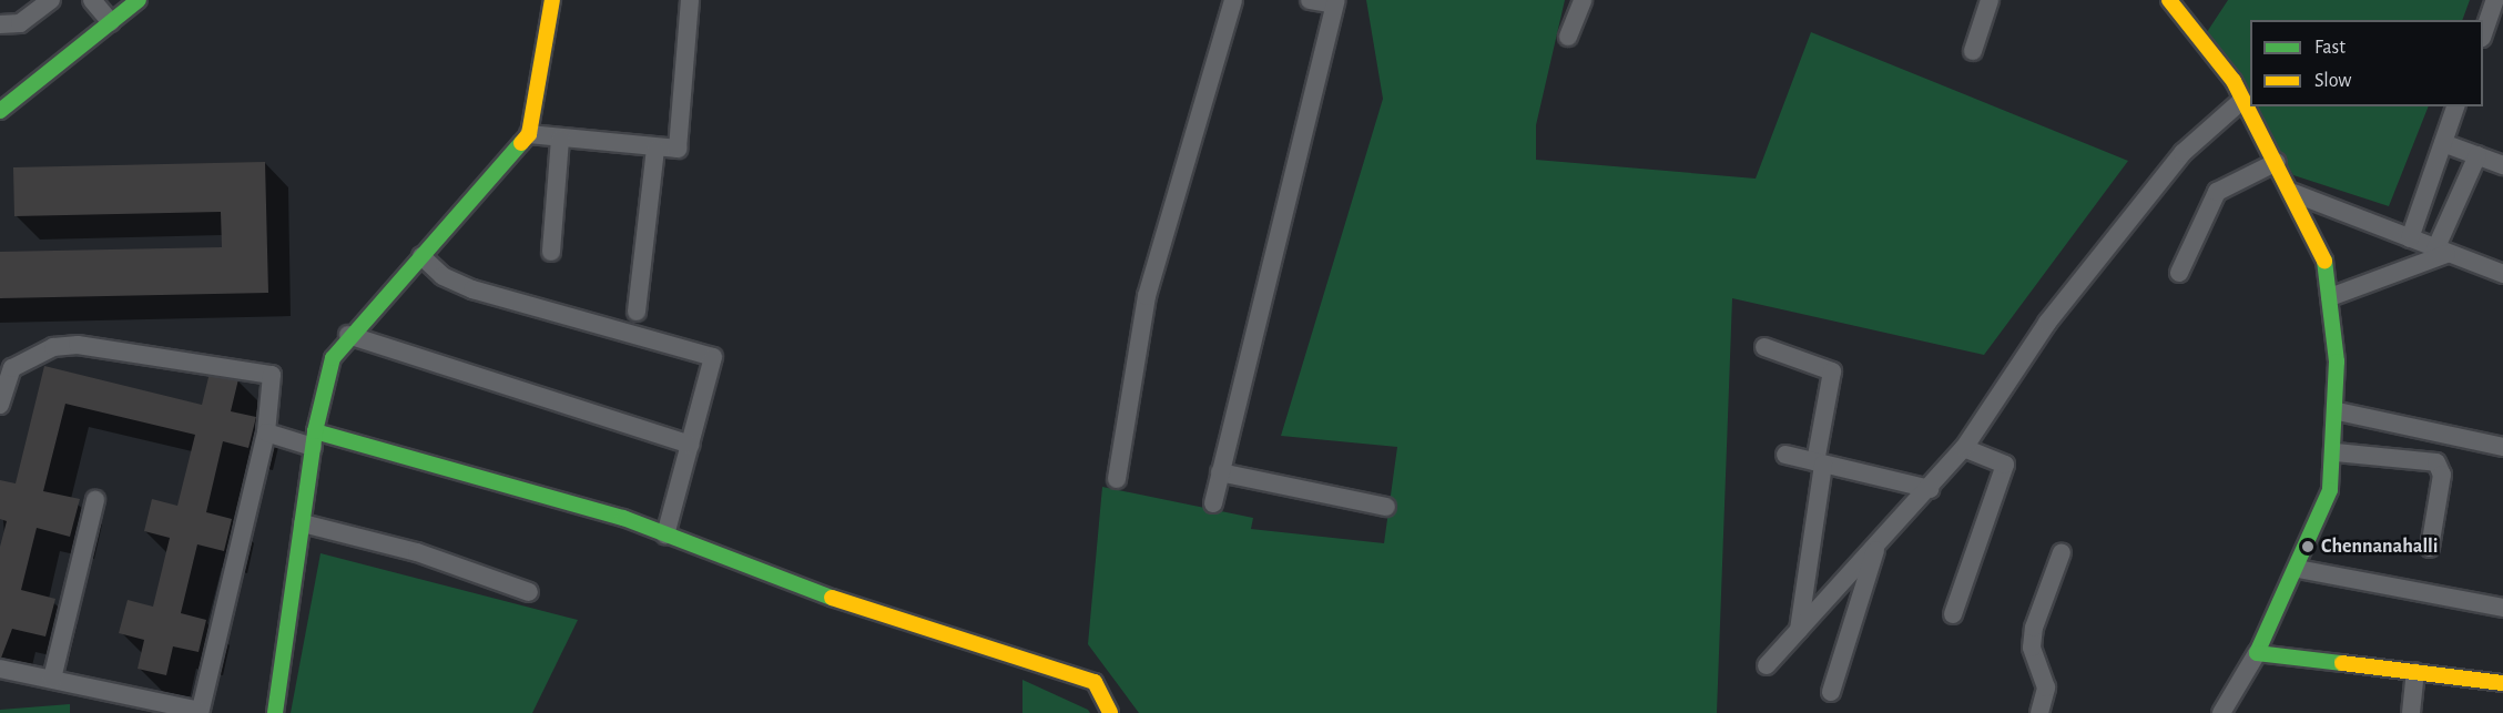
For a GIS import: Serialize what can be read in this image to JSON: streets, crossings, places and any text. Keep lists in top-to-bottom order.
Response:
{
  "places": ["Chennanahalli"],
  "legend": ["Fast", "Slow"]
}
